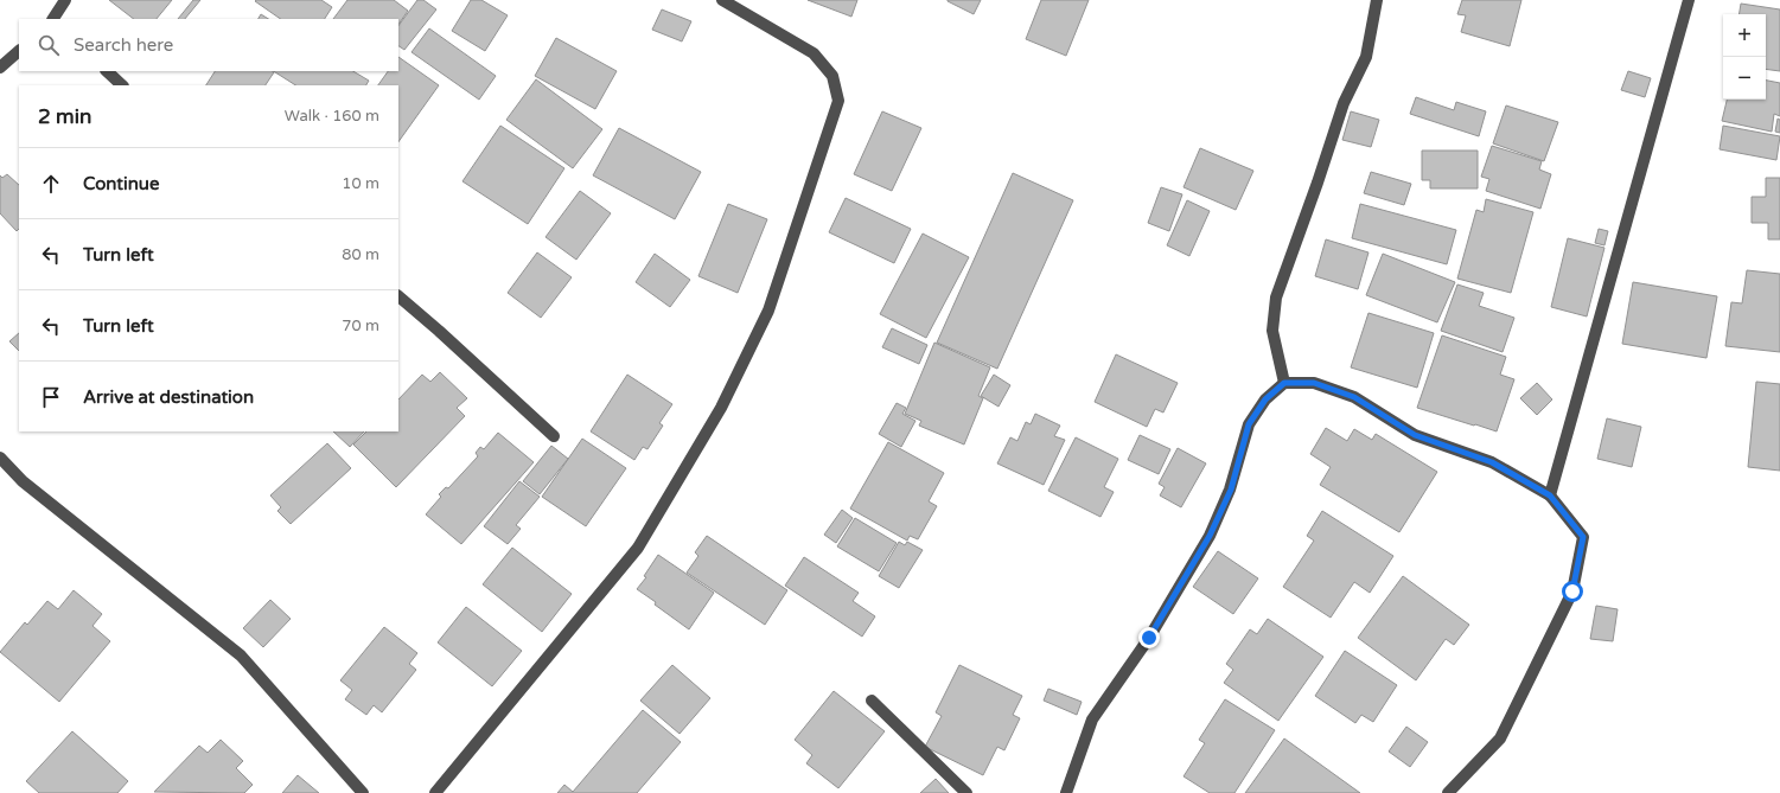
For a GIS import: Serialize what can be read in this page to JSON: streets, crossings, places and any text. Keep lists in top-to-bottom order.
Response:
{
  "page": {
    "map_buttons": ["+", "−"],
    "search": "Search here",
    "heading": ["2 min", "Walk · 160 m"],
    "list": [
      ["Continue", "10 m"],
      ["Turn left", "80 m"],
      ["Turn left", "70 m"],
      "Arrive at destination"
    ]
  }
}
